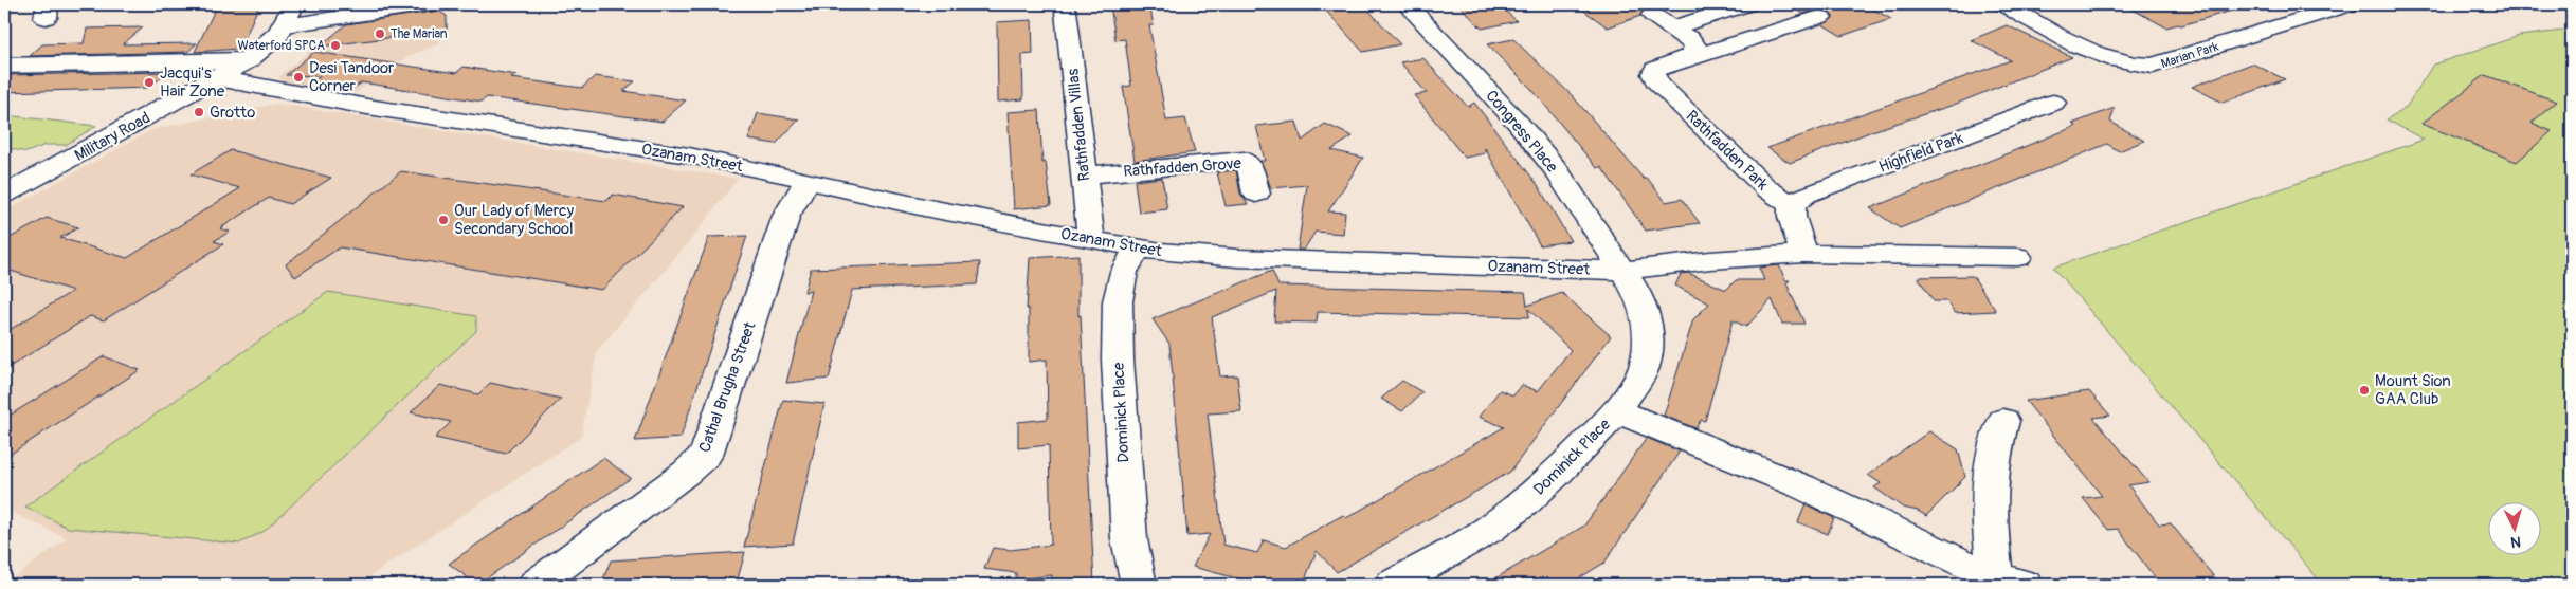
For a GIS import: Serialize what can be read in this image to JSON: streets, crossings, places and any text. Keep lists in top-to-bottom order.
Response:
{
  "streets": {
    "street": [
      "Marian Park",
      "Rathfadden Villas",
      "Congress Place",
      "Military Road",
      "Rathfadden Park",
      "Highfield Park",
      "Ozanam Street",
      "Rathfadden Grove",
      "Cathal Brugha Street",
      "Dominick Place"
    ]
  },
  "crossings": [
    ["Rathfadden Villas", "Ozanam Street"],
    ["Rathfadden Villas", "Rathfadden Grove"],
    ["Congress Place", "Ozanam Street"],
    ["Congress Place", "Dominick Place"],
    ["Military Road", "Ozanam Street"],
    ["Rathfadden Park", "Highfield Park"],
    ["Ozanam Street", "Cathal Brugha Street"],
    ["Ozanam Street", "Dominick Place"]
  ],
  "places": [
    "The Marian",
    "Waterford SPCA",
    "Desi Tandoor Corner",
    "Jacqui's Hair Zone",
    "Grotto",
    "Our Lady of Mercy Secondary School",
    "Mount Sion GAA Club"
  ],
  "north": "bottom"
}
